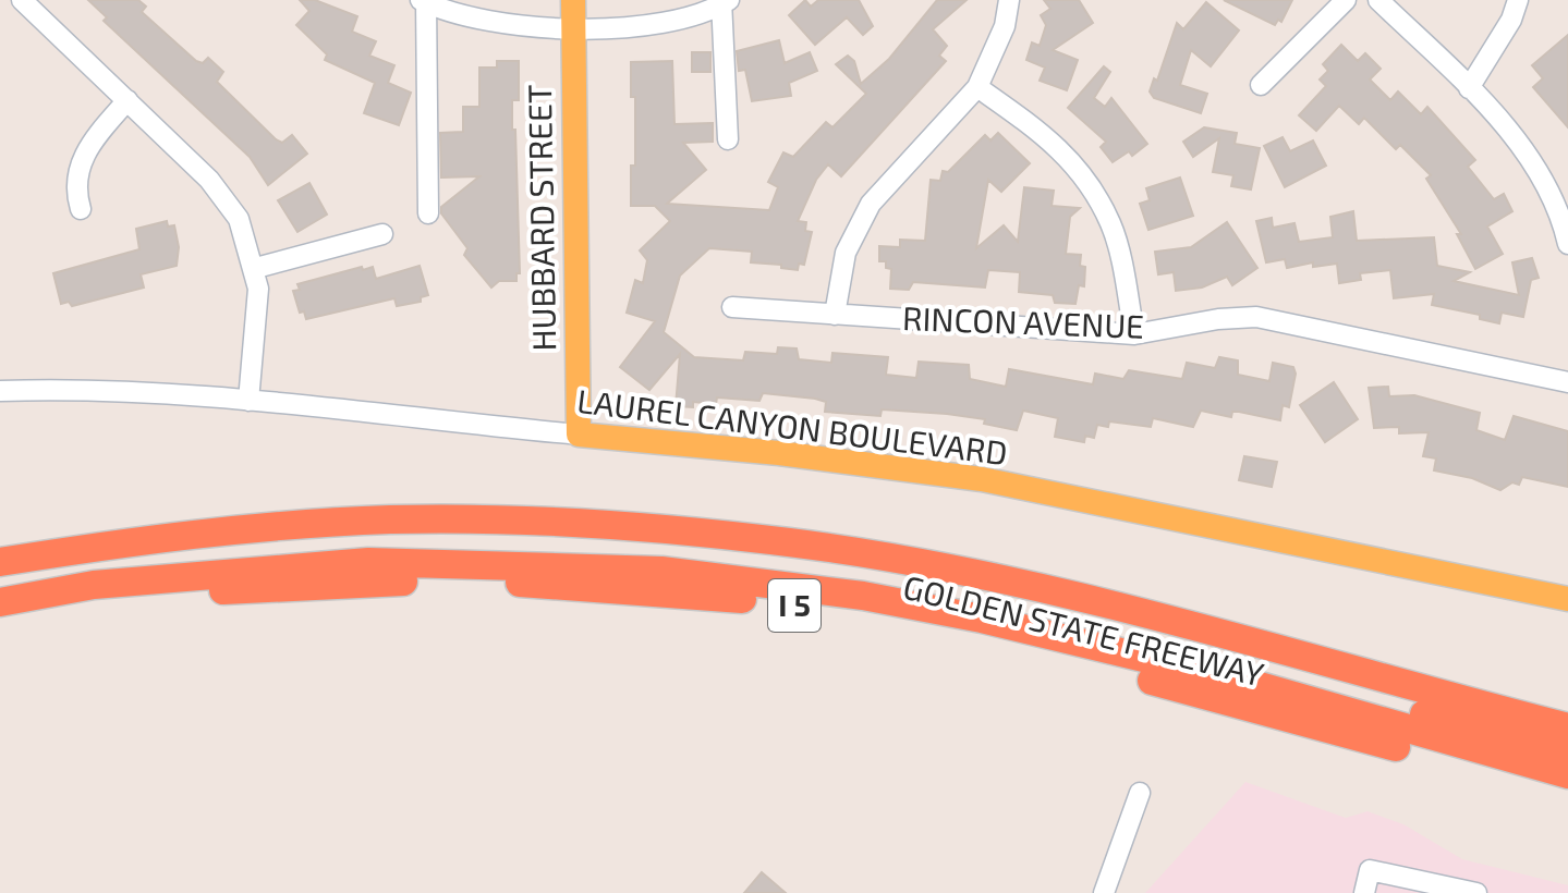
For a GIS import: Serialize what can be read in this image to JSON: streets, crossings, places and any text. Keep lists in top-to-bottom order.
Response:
{
  "streets": {
    "highway": ["I 5", "GOLDEN STATE FREEWAY"],
    "main road": ["HUBBARD STREET", "LAUREL CANYON BOULEVARD"],
    "street": ["RINCON AVENUE"]
  },
  "crossings": [
    ["HUBBARD STREET", "LAUREL CANYON BOULEVARD"]
  ]
}
